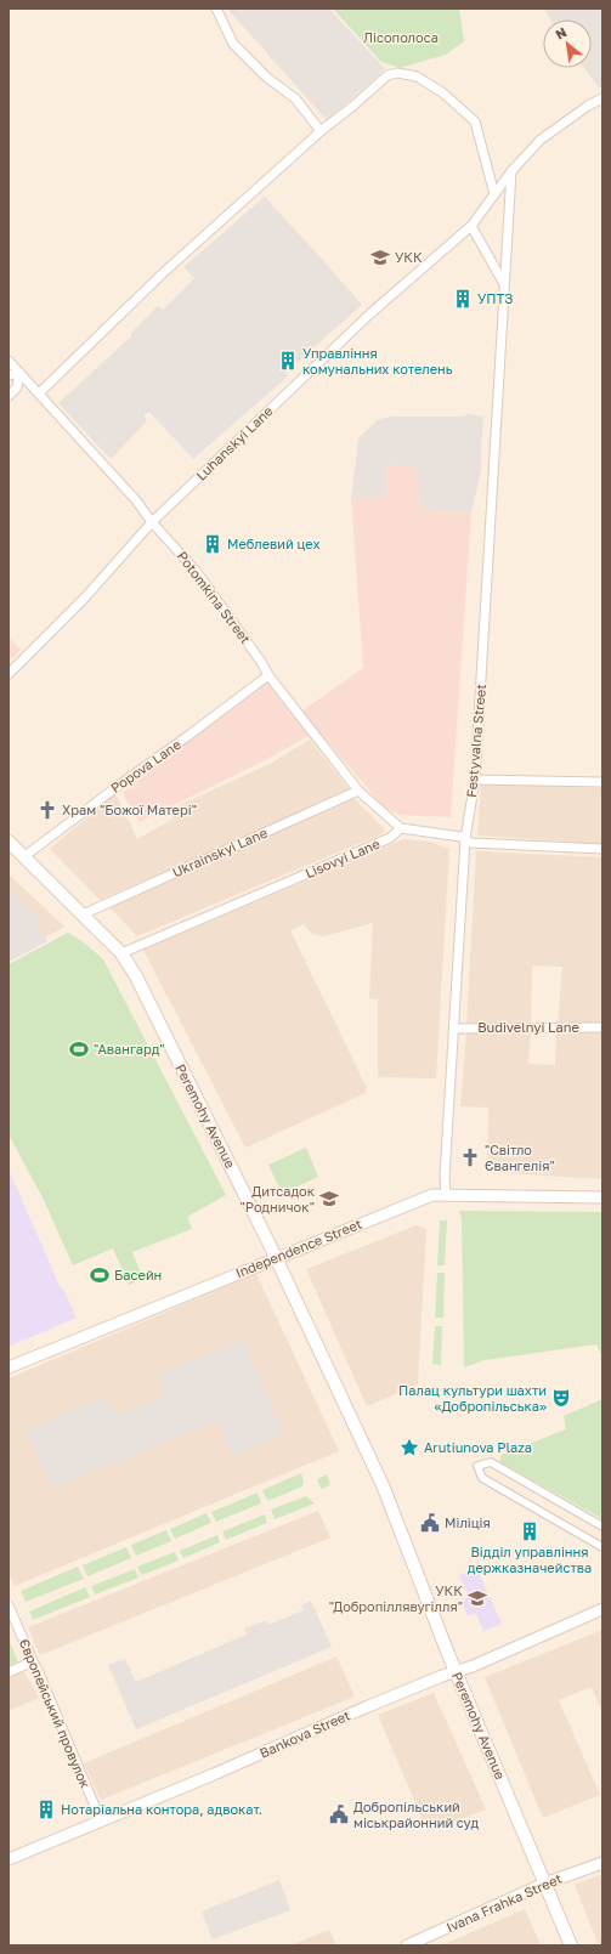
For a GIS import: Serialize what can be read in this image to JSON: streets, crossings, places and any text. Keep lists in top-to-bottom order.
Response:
{
  "streets": {
    "main road": ["Peremohy Avenue"],
    "street": [
      "Luhanskyi Lane",
      "Potomkina Street",
      "Festyvalna Street",
      "Popova Lane",
      "Ukrainskyi Lane",
      "Lisovyi Lane",
      "Budivelnyi Lane",
      "Independence Street",
      "Європейський провулок",
      "Bankova Street",
      "Ivana Frahka Street"
    ]
  },
  "crossings": [
    ["Luhanskyi Lane", "Potomkina Street"],
    ["Potomkina Street", "Popova Lane"],
    ["Potomkina Street", "Ukrainskyi Lane"],
    ["Potomkina Street", "Lisovyi Lane"],
    ["Festyvalna Street", "Budivelnyi Lane"],
    ["Festyvalna Street", "Independence Street"],
    ["Popova Lane", "Peremohy Avenue"],
    ["Ukrainskyi Lane", "Peremohy Avenue"],
    ["Lisovyi Lane", "Peremohy Avenue"],
    ["Peremohy Avenue", "Independence Street"],
    ["Peremohy Avenue", "Bankova Street"],
    ["Peremohy Avenue", "Ivana Frahka Street"],
    ["Європейський провулок", "Bankova Street"]
  ],
  "parks": ["Лісополоса"],
  "places": {
    "school or university": ["УКК", "Дитсадок \"Родничок\"", "УКК \"Добропіллявугілля\""],
    "building": [
      "УПТЗ",
      "Управління комунальних котелень",
      "Меблевий цех",
      "Відділ управління держказначейства",
      "Нотаріальна контора, адвокат."
    ],
    "church": ["Храм \"Божої Матері\"", "\"Світло Євангелія\""],
    "sports": ["\"Авангард\"", "Басейн"],
    "theatre": ["Палац культури шахти «Добропільська»"],
    "place": ["Arutiunova Plaza"],
    "public building": ["Міліція", "Добропільський міськрайонний суд"]
  },
  "north": "top left"
}
